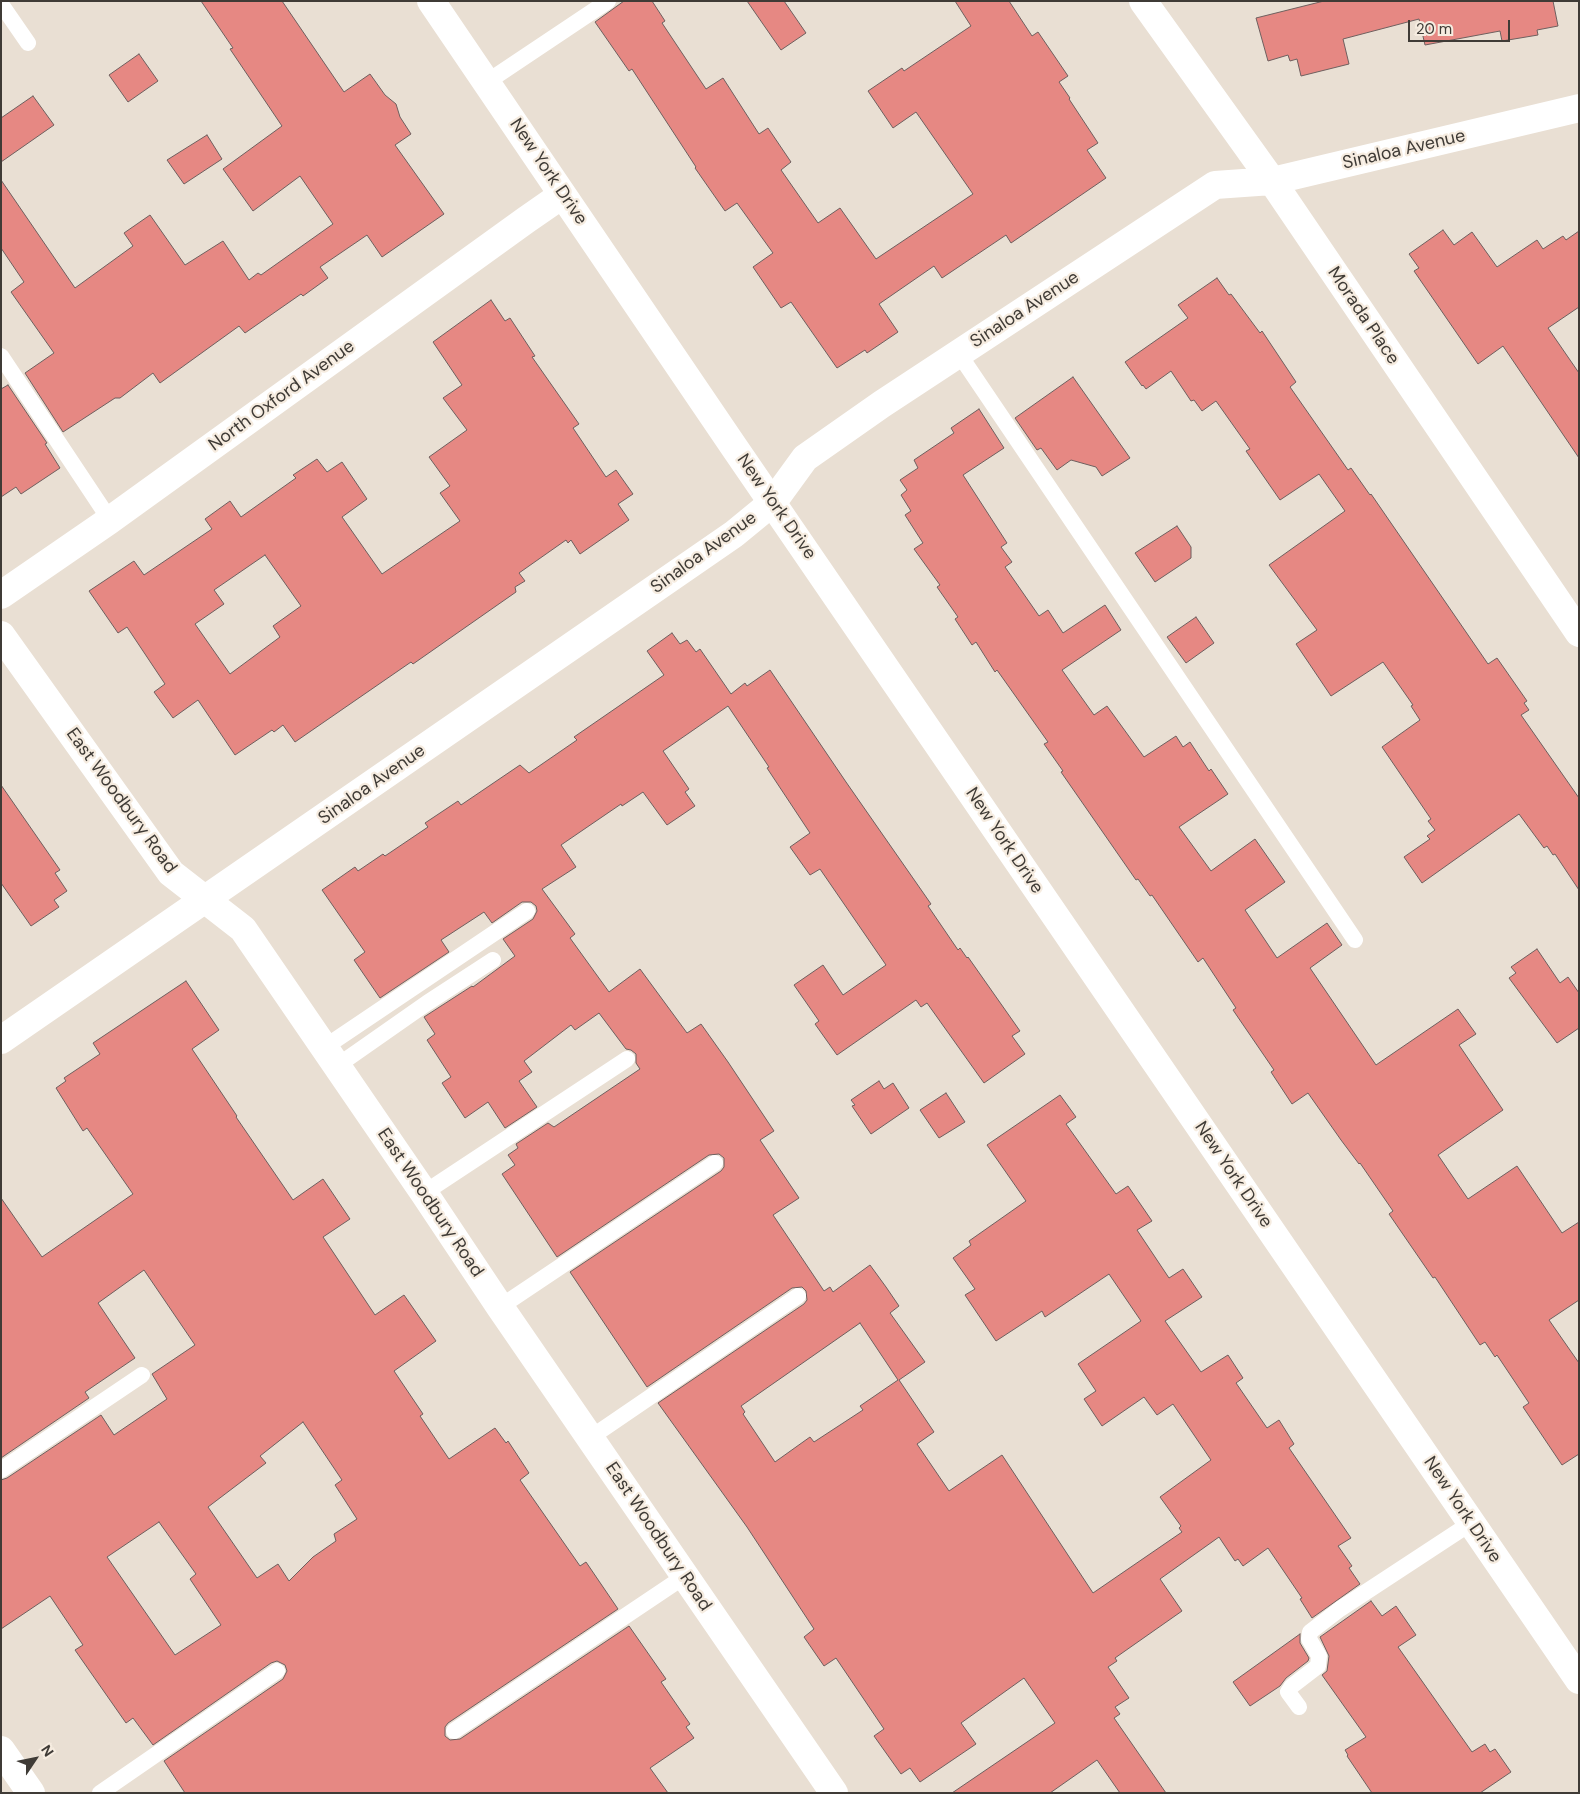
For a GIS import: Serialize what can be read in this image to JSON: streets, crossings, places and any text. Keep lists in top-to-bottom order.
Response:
{
  "streets": {
    "street": [
      "Sinaloa Avenue",
      "New York Drive",
      "Morada Place",
      "North Oxford Avenue",
      "East Woodbury Road"
    ]
  },
  "crossings": [
    ["Sinaloa Avenue", "New York Drive"],
    ["Sinaloa Avenue", "Morada Place"],
    ["Sinaloa Avenue", "East Woodbury Road"],
    ["New York Drive", "North Oxford Avenue"]
  ],
  "scale_bar": "20 m",
  "north": "top right"
}
